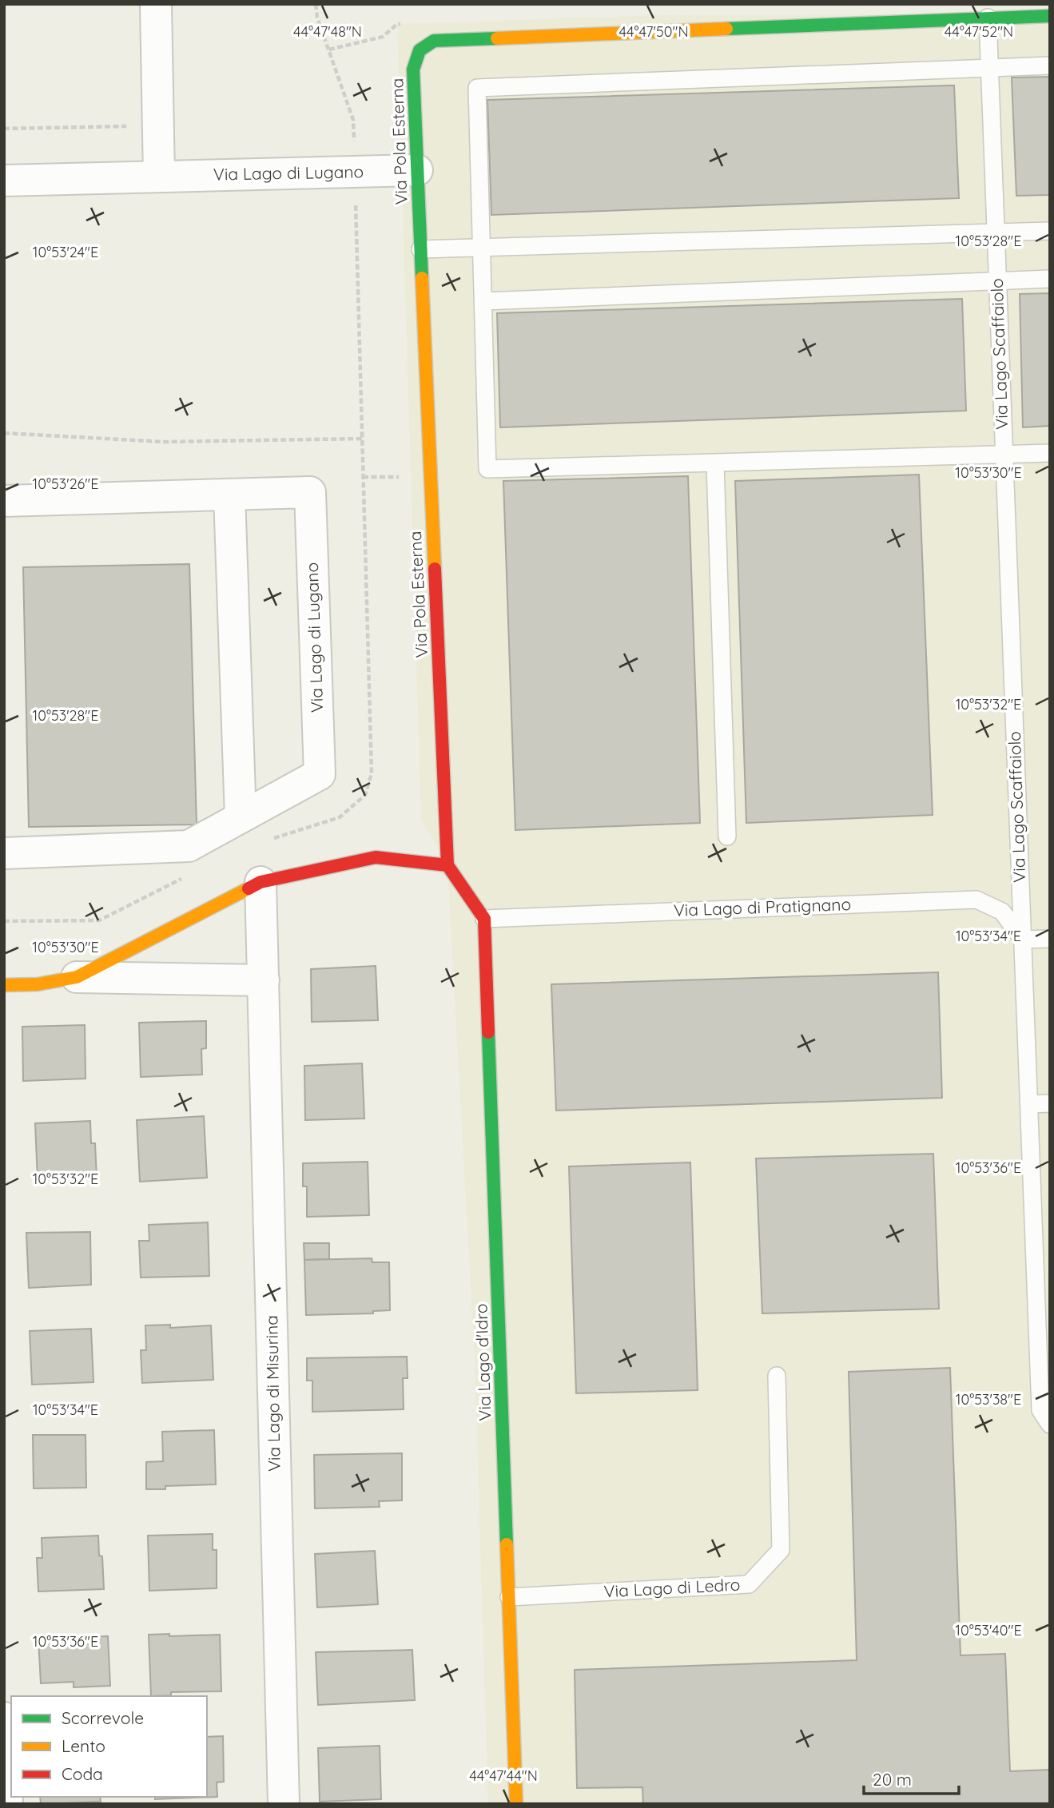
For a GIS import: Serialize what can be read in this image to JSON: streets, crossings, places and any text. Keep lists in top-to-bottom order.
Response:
{
  "streets": {
    "street": [
      "Via Pola Esterna",
      "Via Lago di Lugano",
      "Via Lago d'Idro",
      "Via Lago di Misurina"
    ],
    "lane": ["Via Lago Scaffaiolo", "Via Lago di Pratignano", "Via Lago di Ledro"]
  },
  "crossings": [
    ["Via Pola Esterna", "Via Lago di Lugano"],
    ["Via Pola Esterna", "Via Lago Scaffaiolo"],
    ["Via Lago Scaffaiolo", "Via Lago di Pratignano"],
    ["Via Lago di Pratignano", "Via Lago d'Idro"],
    ["Via Lago d'Idro", "Via Lago di Ledro"]
  ],
  "legend": ["Scorrevole", "Lento", "Coda"],
  "scale_bar": "20 m",
  "coordinates": [
    "44°47'48\"N",
    "44°47'50\"N",
    "44°47'52\"N",
    "10°53'28\"E",
    "10°53'24\"E",
    "10°53'30\"E",
    "10°53'26\"E",
    "10°53'32\"E",
    "10°53'34\"E",
    "10°53'36\"E",
    "10°53'38\"E",
    "10°53'40\"E",
    "44°47'44\"N"
  ]
}
